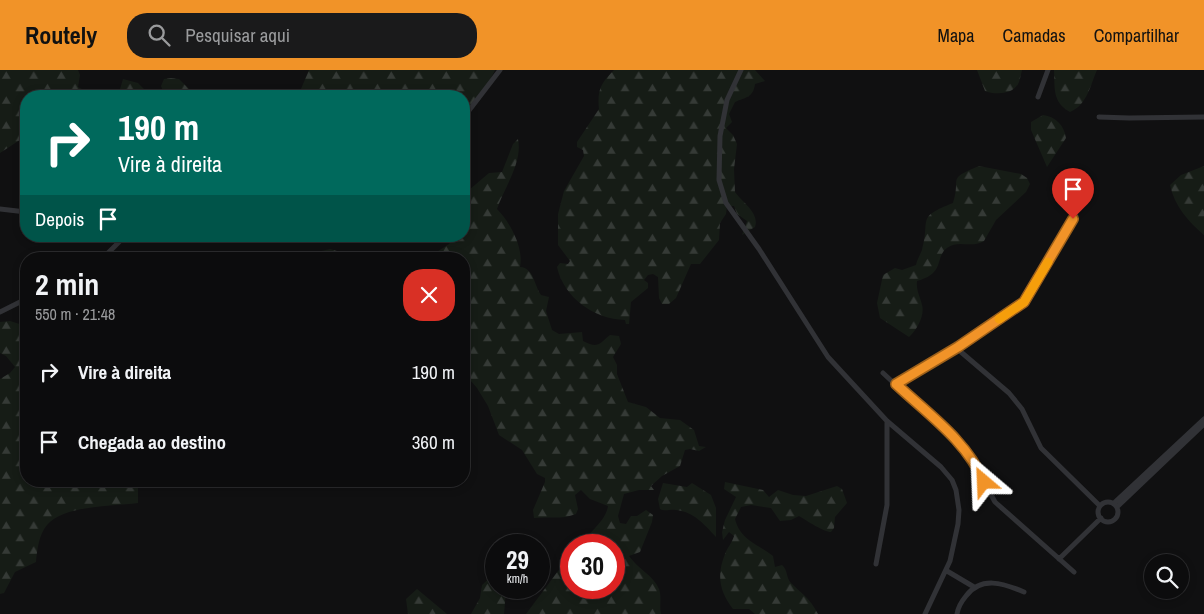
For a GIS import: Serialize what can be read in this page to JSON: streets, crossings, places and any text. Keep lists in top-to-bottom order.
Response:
{
  "page": {
    "header": "Routely",
    "search": "Pesquisar aqui",
    "nav": ["Mapa", "Camadas", "Compartilhar"],
    "turn": ["190 m", "Vire à direita"],
    "then": "Depois",
    "heading": ["2 min", "550 m · 21:48"],
    "list": [
      {
        "name": "Vire à direita",
        "value": "190 m"
      },
      {
        "name": "Chegada ao destino",
        "value": "360 m"
      }
    ],
    "speed": "29 km/h",
    "limit": "30"
  }
}
